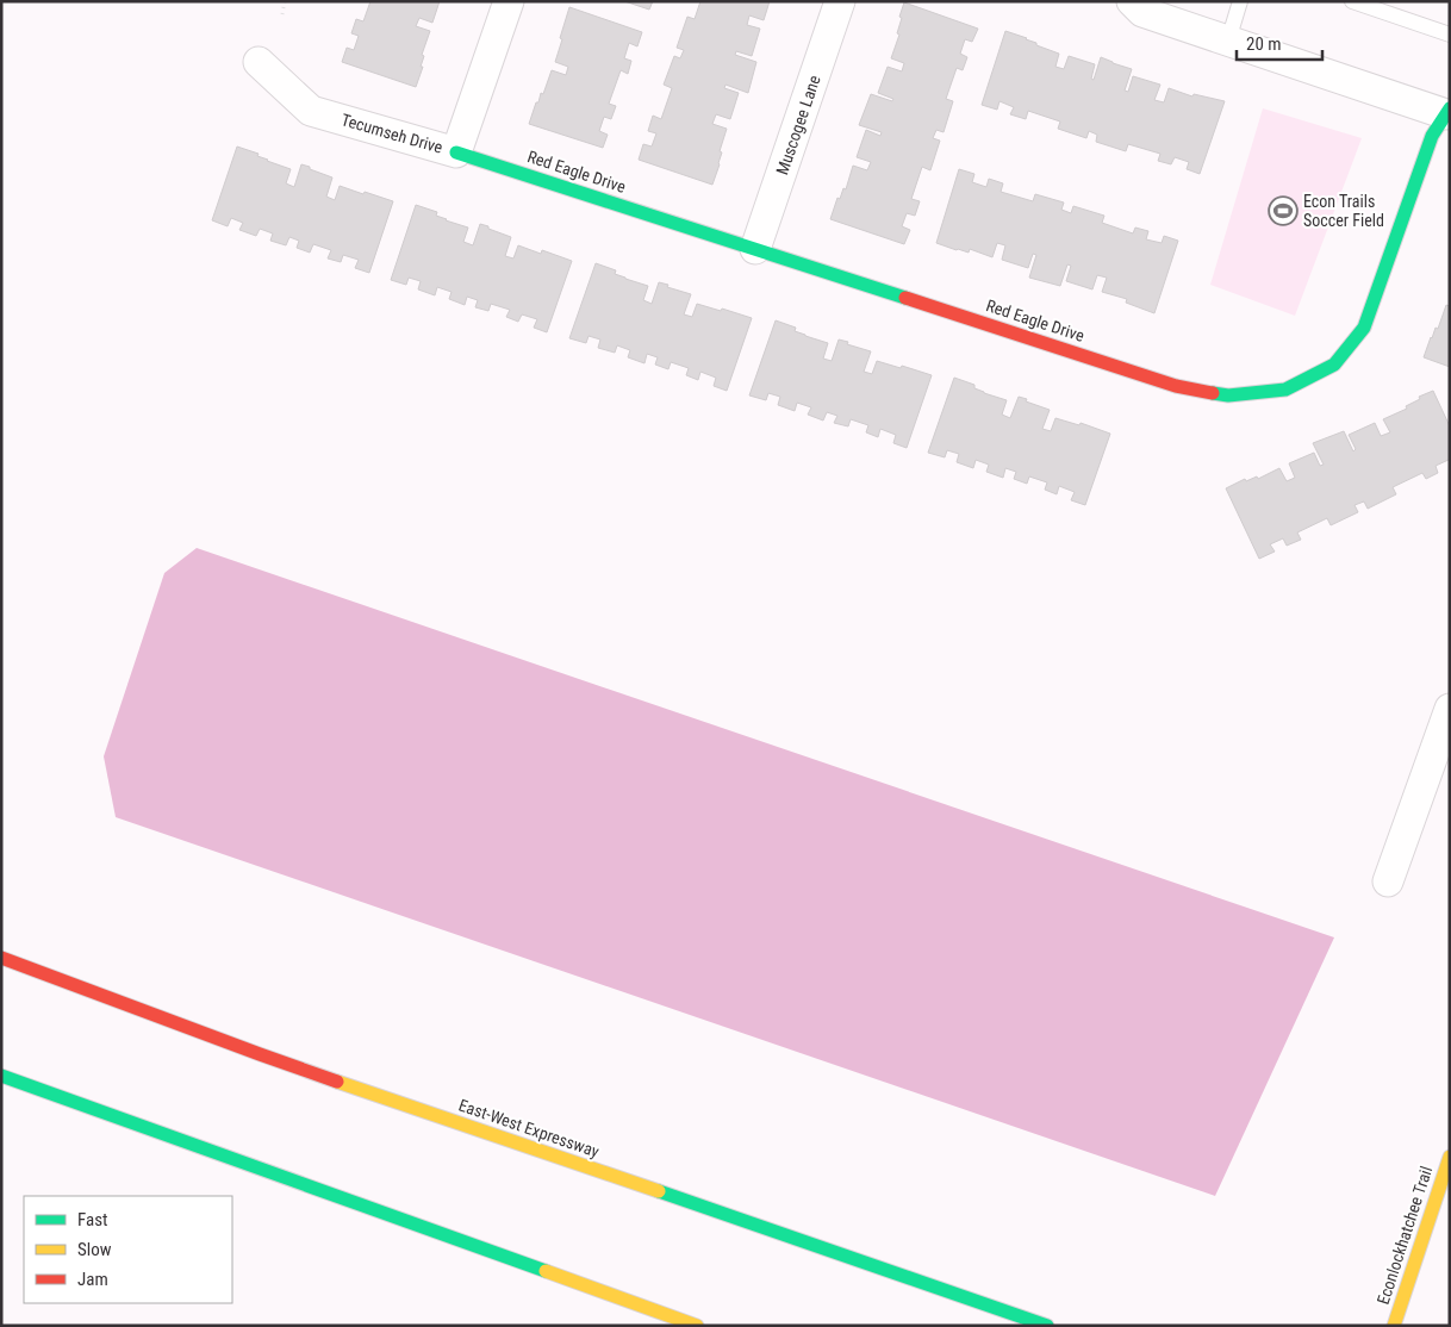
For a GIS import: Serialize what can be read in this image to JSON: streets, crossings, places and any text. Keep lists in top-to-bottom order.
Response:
{
  "streets": {
    "main road": ["Red Eagle Drive", "East-West Expressway", "Econlockhatchee Trail"],
    "street": ["Muscogee Lane", "Tecumseh Drive"]
  },
  "crossings": [
    ["Muscogee Lane", "Red Eagle Drive"],
    ["Tecumseh Drive", "Red Eagle Drive"]
  ],
  "places": {
    "sports": ["Econ Trails Soccer Field"]
  },
  "legend": ["Fast", "Slow", "Jam"],
  "scale_bar": "20 m"
}
